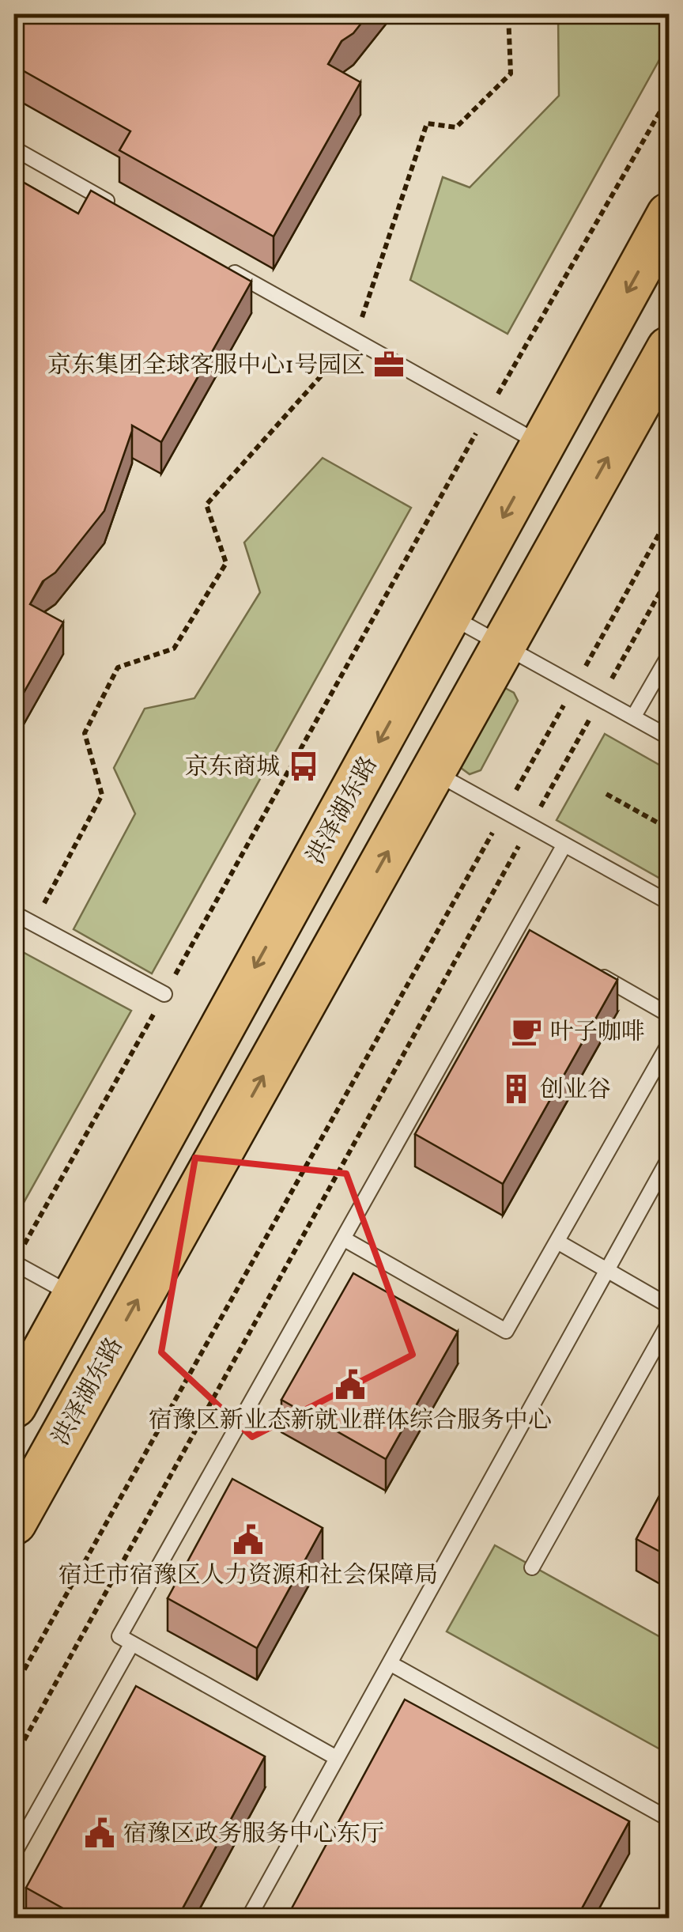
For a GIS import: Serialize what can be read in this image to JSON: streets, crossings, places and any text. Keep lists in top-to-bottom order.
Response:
{
  "streets": {
    "main road": ["洪泽湖东路"]
  },
  "places": {
    "office": ["京东集团全球客服中心1号园区"],
    "bus stop": ["京东商城"],
    "cafe": ["叶子咖啡"],
    "building": ["创业谷"],
    "public building": ["宿豫区新业态新就业群体综合服务中心", "宿迁市宿豫区人力资源和社会保障局", "宿豫区政务服务中心东厅"]
  }
}
